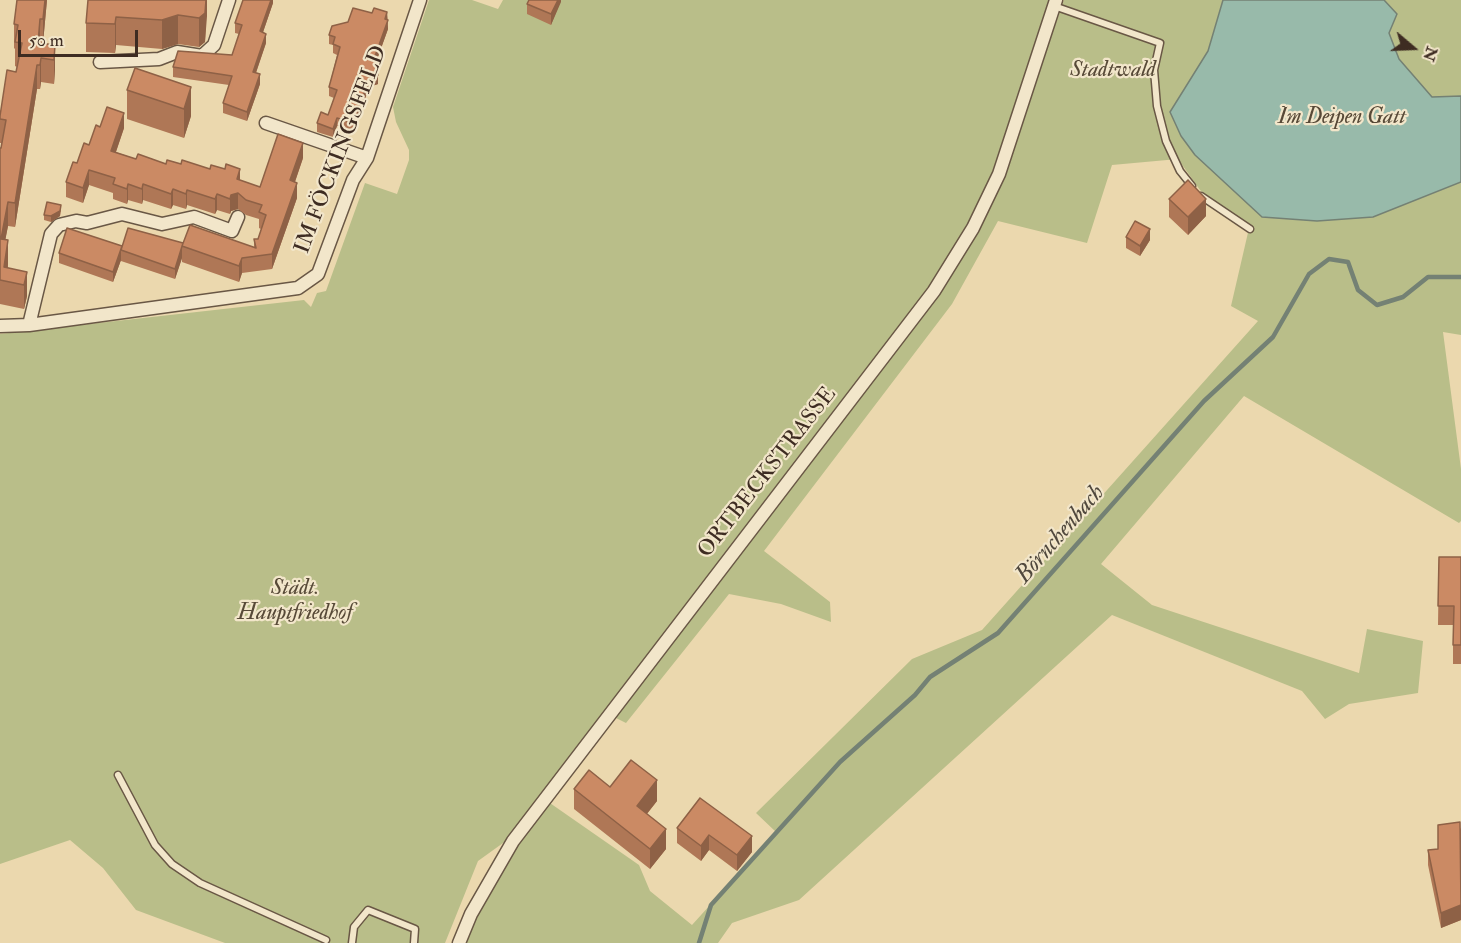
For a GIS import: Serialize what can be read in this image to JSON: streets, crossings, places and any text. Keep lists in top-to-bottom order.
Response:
{
  "streets": {
    "street": ["IM FÖCKINGSFELD", "ORTBECKSTRASSE"]
  },
  "water": ["Börnchenbach"],
  "parks": ["Stadtwald", "Im Deipen Gatt", "Städt. Hauptfriedhof"],
  "scale_bar": "50 m",
  "north": "right"
}
